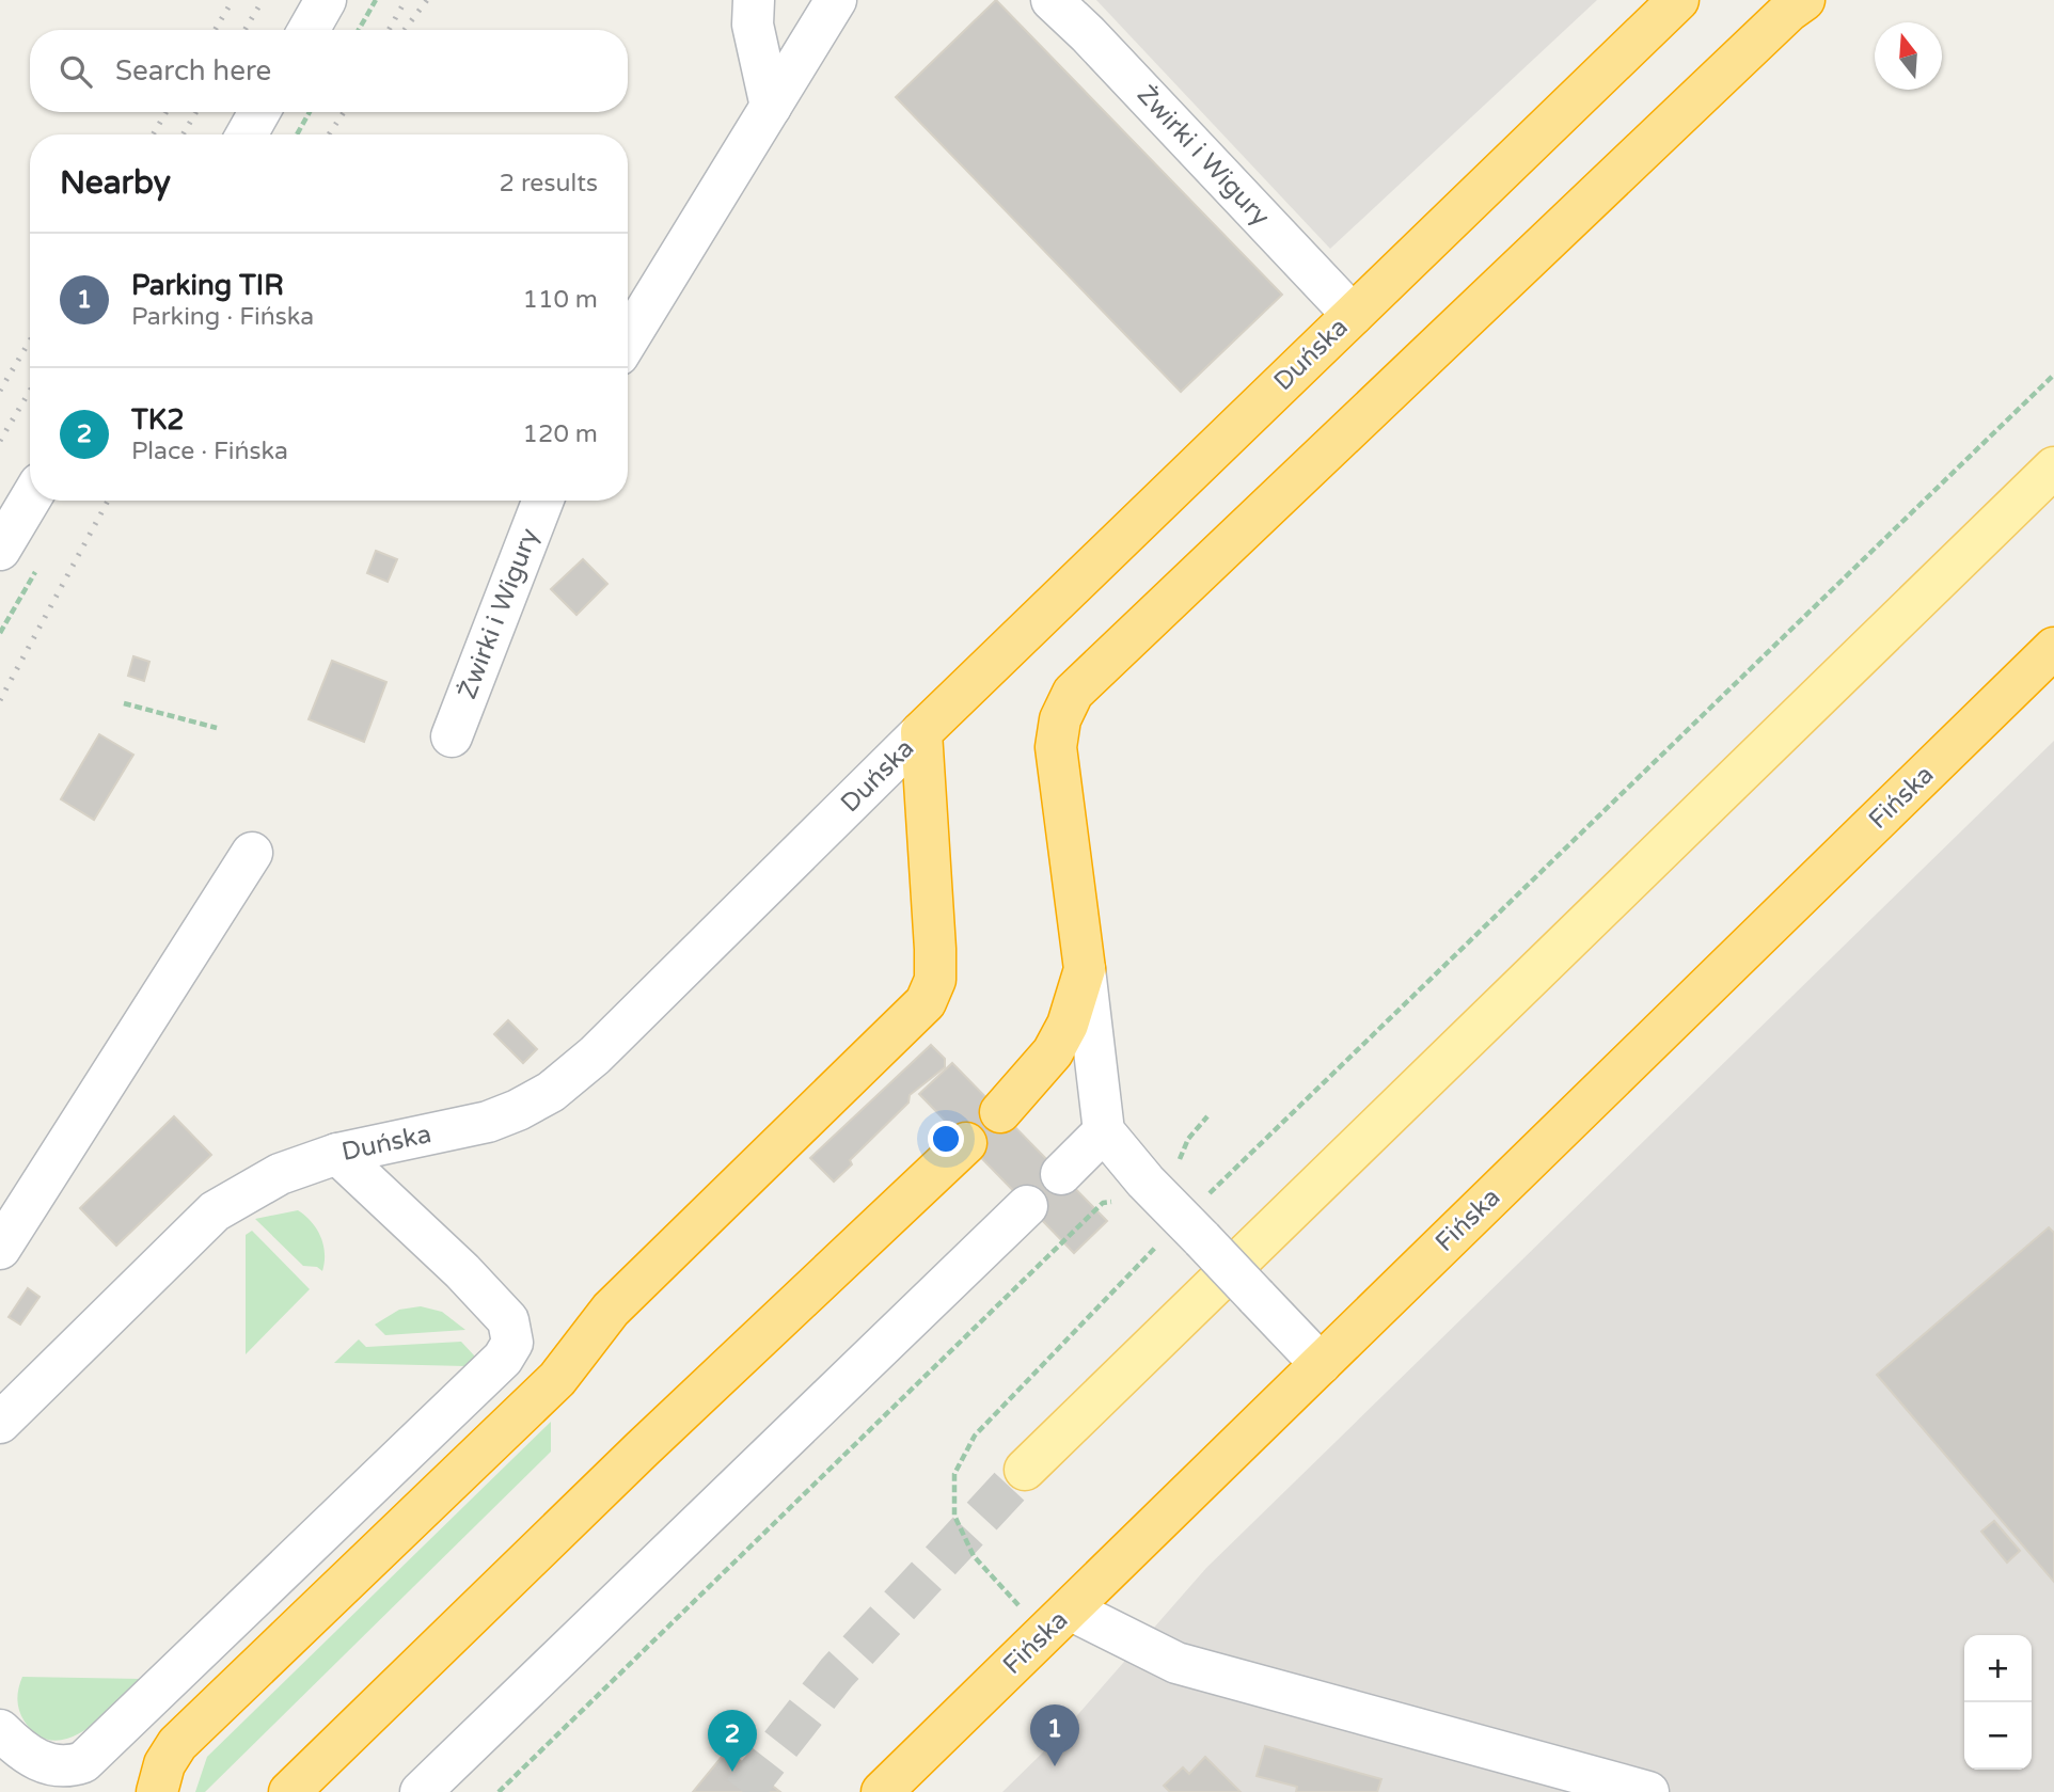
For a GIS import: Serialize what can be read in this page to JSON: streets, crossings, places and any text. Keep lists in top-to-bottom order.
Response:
{
  "streets": {
    "highway": ["Duńska", "Fińska"],
    "street": ["Żwirki i Wigury"]
  },
  "crossings": [
    ["Żwirki i Wigury", "Duńska"]
  ],
  "north": "top",
  "page": {
    "search": "Search here",
    "heading": ["Nearby", "2 results"],
    "list": [
      {
        "mark": "1",
        "name": "Parking TIR",
        "note": "Parking · Fińska",
        "value": "110 m"
      },
      {
        "mark": "2",
        "name": "TK2",
        "note": "Place · Fińska",
        "value": "120 m"
      }
    ],
    "map_buttons": ["+", "−"],
    "pins": ["1", "2"]
  }
}
